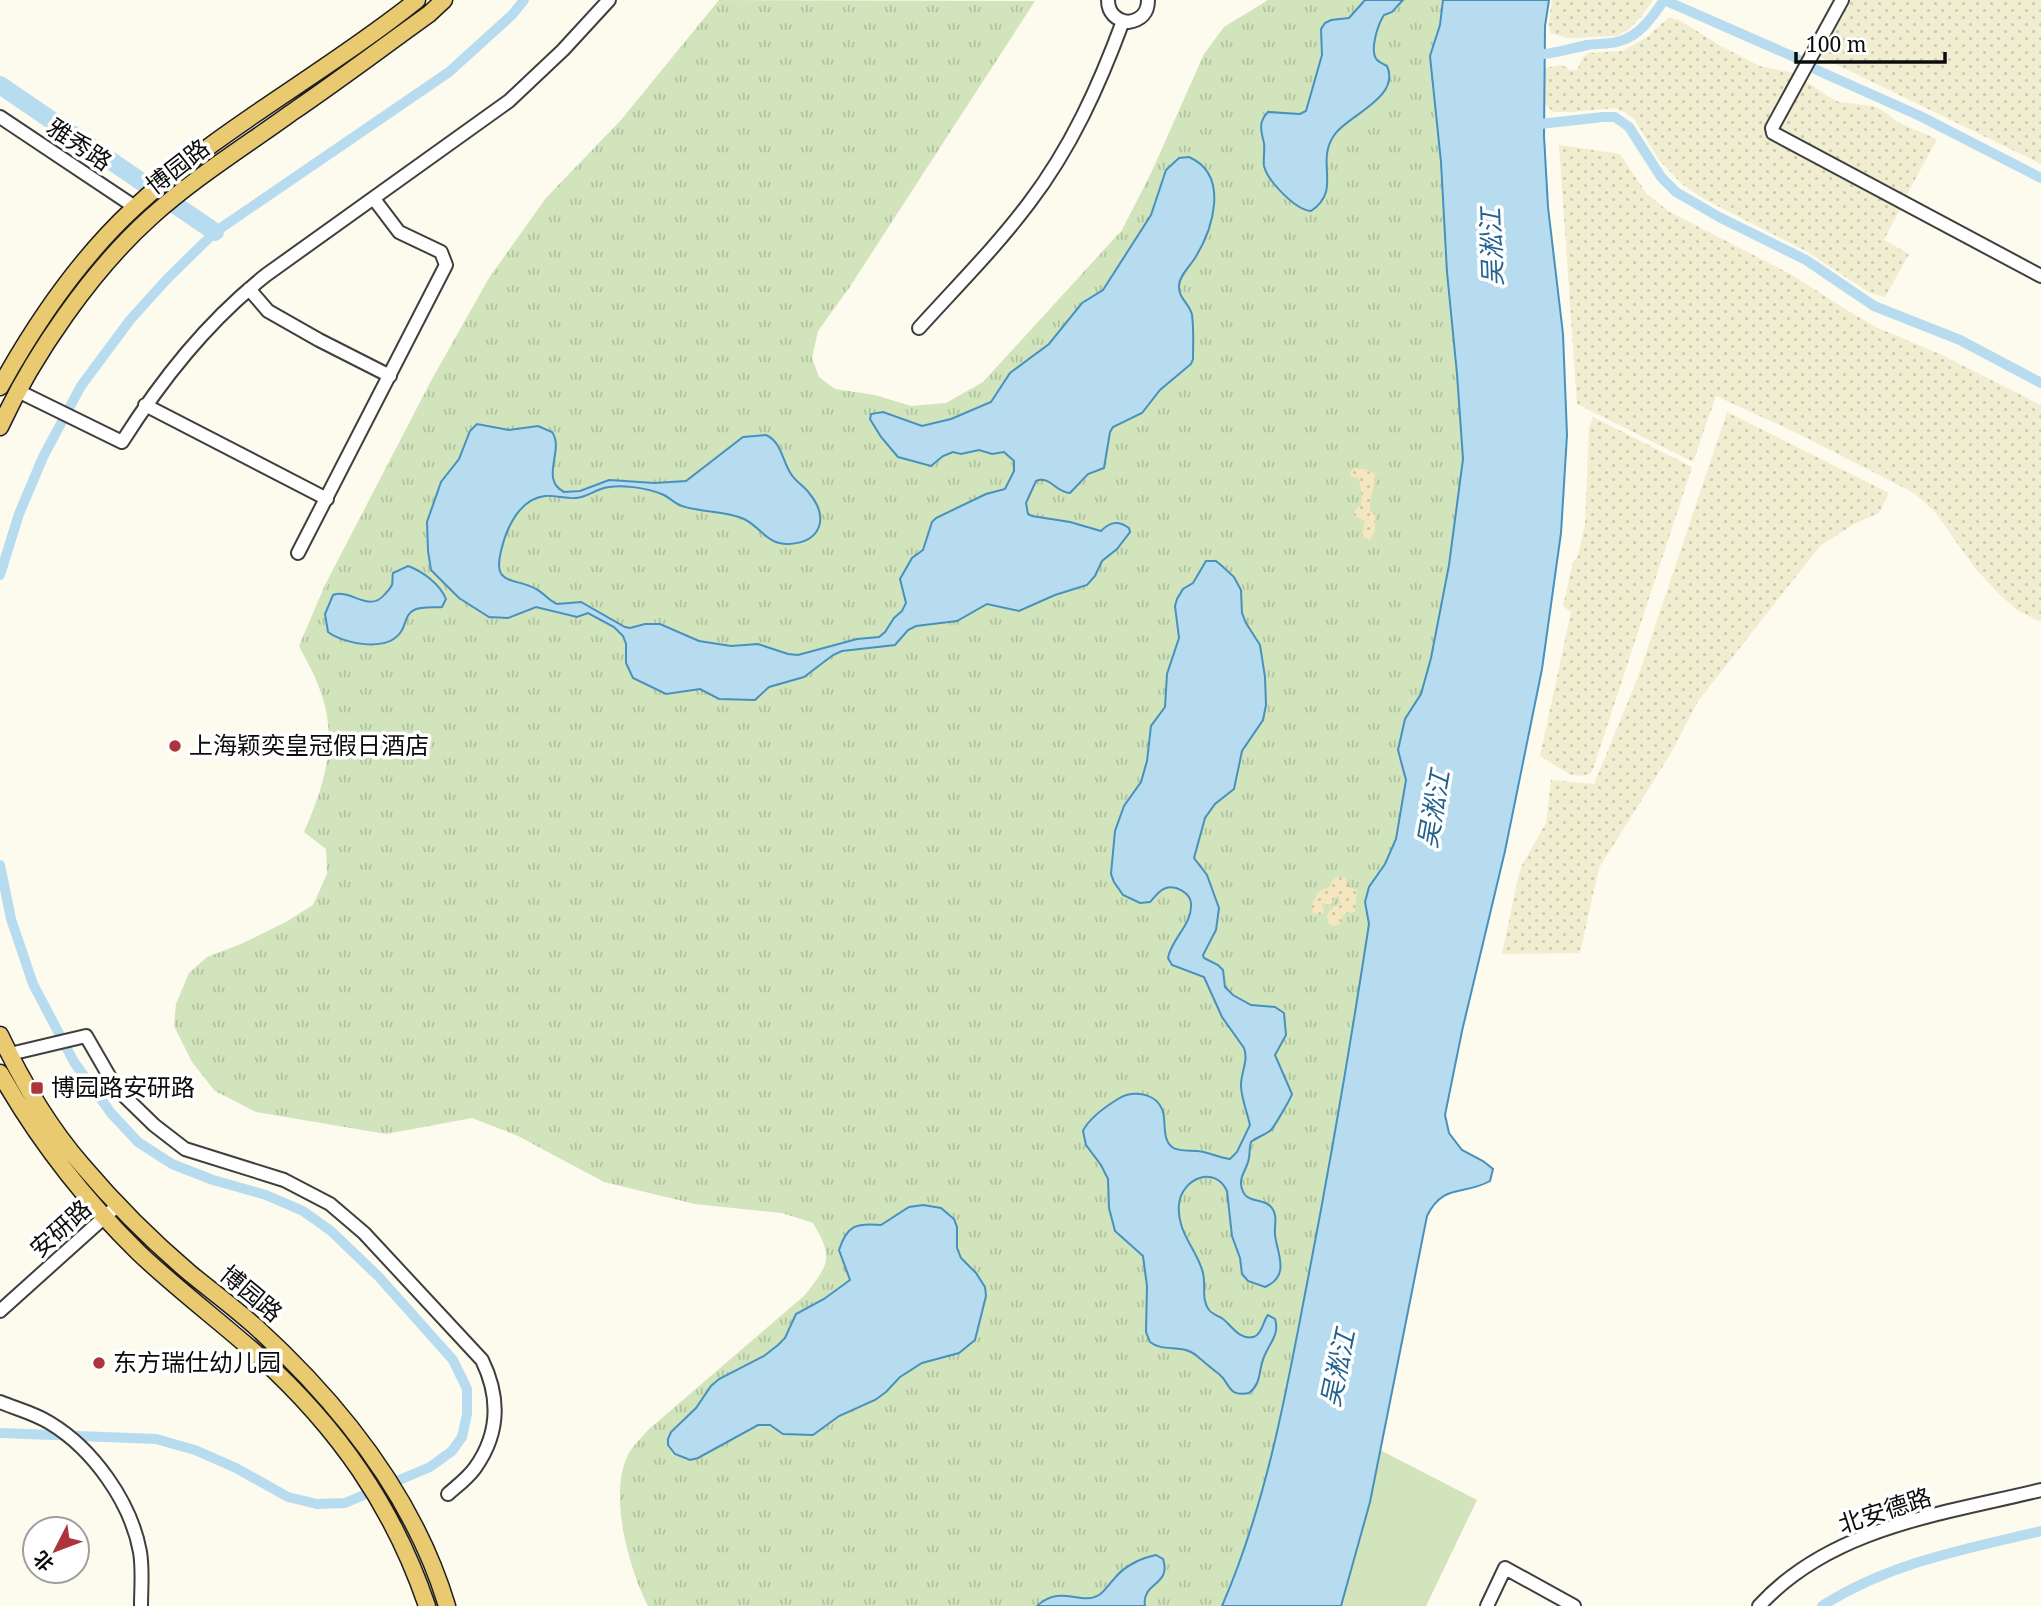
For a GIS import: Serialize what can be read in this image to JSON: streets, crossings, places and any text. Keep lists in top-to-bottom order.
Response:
{
  "streets": {
    "main road": ["博园路"],
    "street": ["雅秀路", "安研路", "北安德路"]
  },
  "crossings": [
    ["雅秀路", "博园路"],
    ["博园路", "安研路"]
  ],
  "water": ["吴淞江"],
  "places": {
    "other": ["上海颖奕皇冠假日酒店", "东方瑞仕幼儿园"],
    "transit": ["博园路安研路"]
  },
  "scale_bar": "100 m",
  "north": "bottom left"
}
